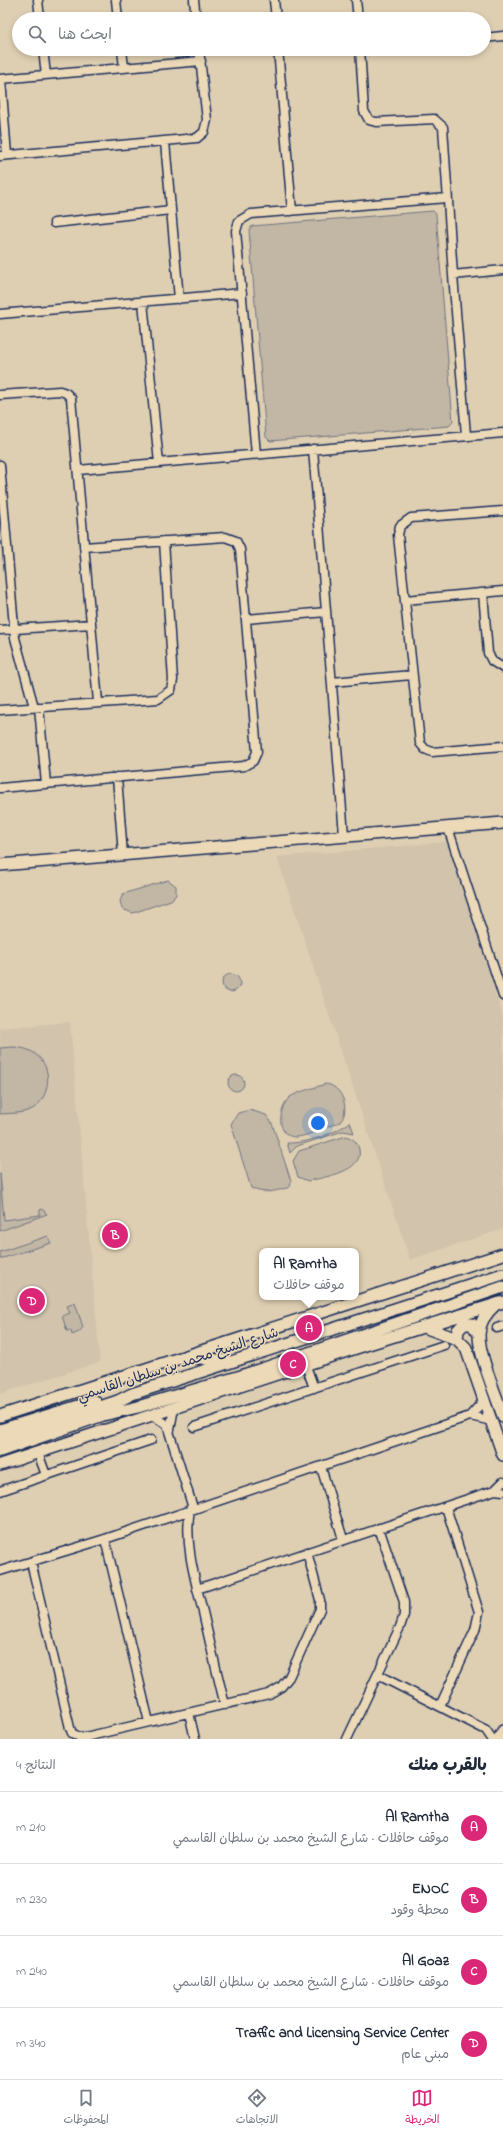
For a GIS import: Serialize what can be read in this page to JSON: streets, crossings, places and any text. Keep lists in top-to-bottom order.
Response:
{
  "streets": {
    "street": ["شارع الشيخ محمد بن سلطان القاسمي"]
  },
  "page": {
    "search": "ابحث هنا",
    "pins": [
      "B",
      "D",
      "A",
      "C"
    ],
    "popup": ["Al Ramtha", "موقف حافلات"],
    "heading": ["بالقرب منك", "النتائج: 4"],
    "list": [
      {
        "mark": "A",
        "name": "Al Ramtha",
        "note": "موقف حافلات · شارع الشيخ محمد بن سلطان القاسمي",
        "value": "210 m"
      },
      {
        "mark": "B",
        "name": "ENOC",
        "note": "محطة وقود",
        "value": "230 m"
      },
      {
        "mark": "C",
        "name": "Al Goaz",
        "note": "موقف حافلات · شارع الشيخ محمد بن سلطان القاسمي",
        "value": "240 m"
      },
      {
        "mark": "D",
        "name": "Traffic and Licensing Service Center",
        "note": "مبنى عام",
        "value": "340 m"
      }
    ],
    "nav": ["الخريطة", "الاتجاهات", "المحفوظات"]
  }
}
